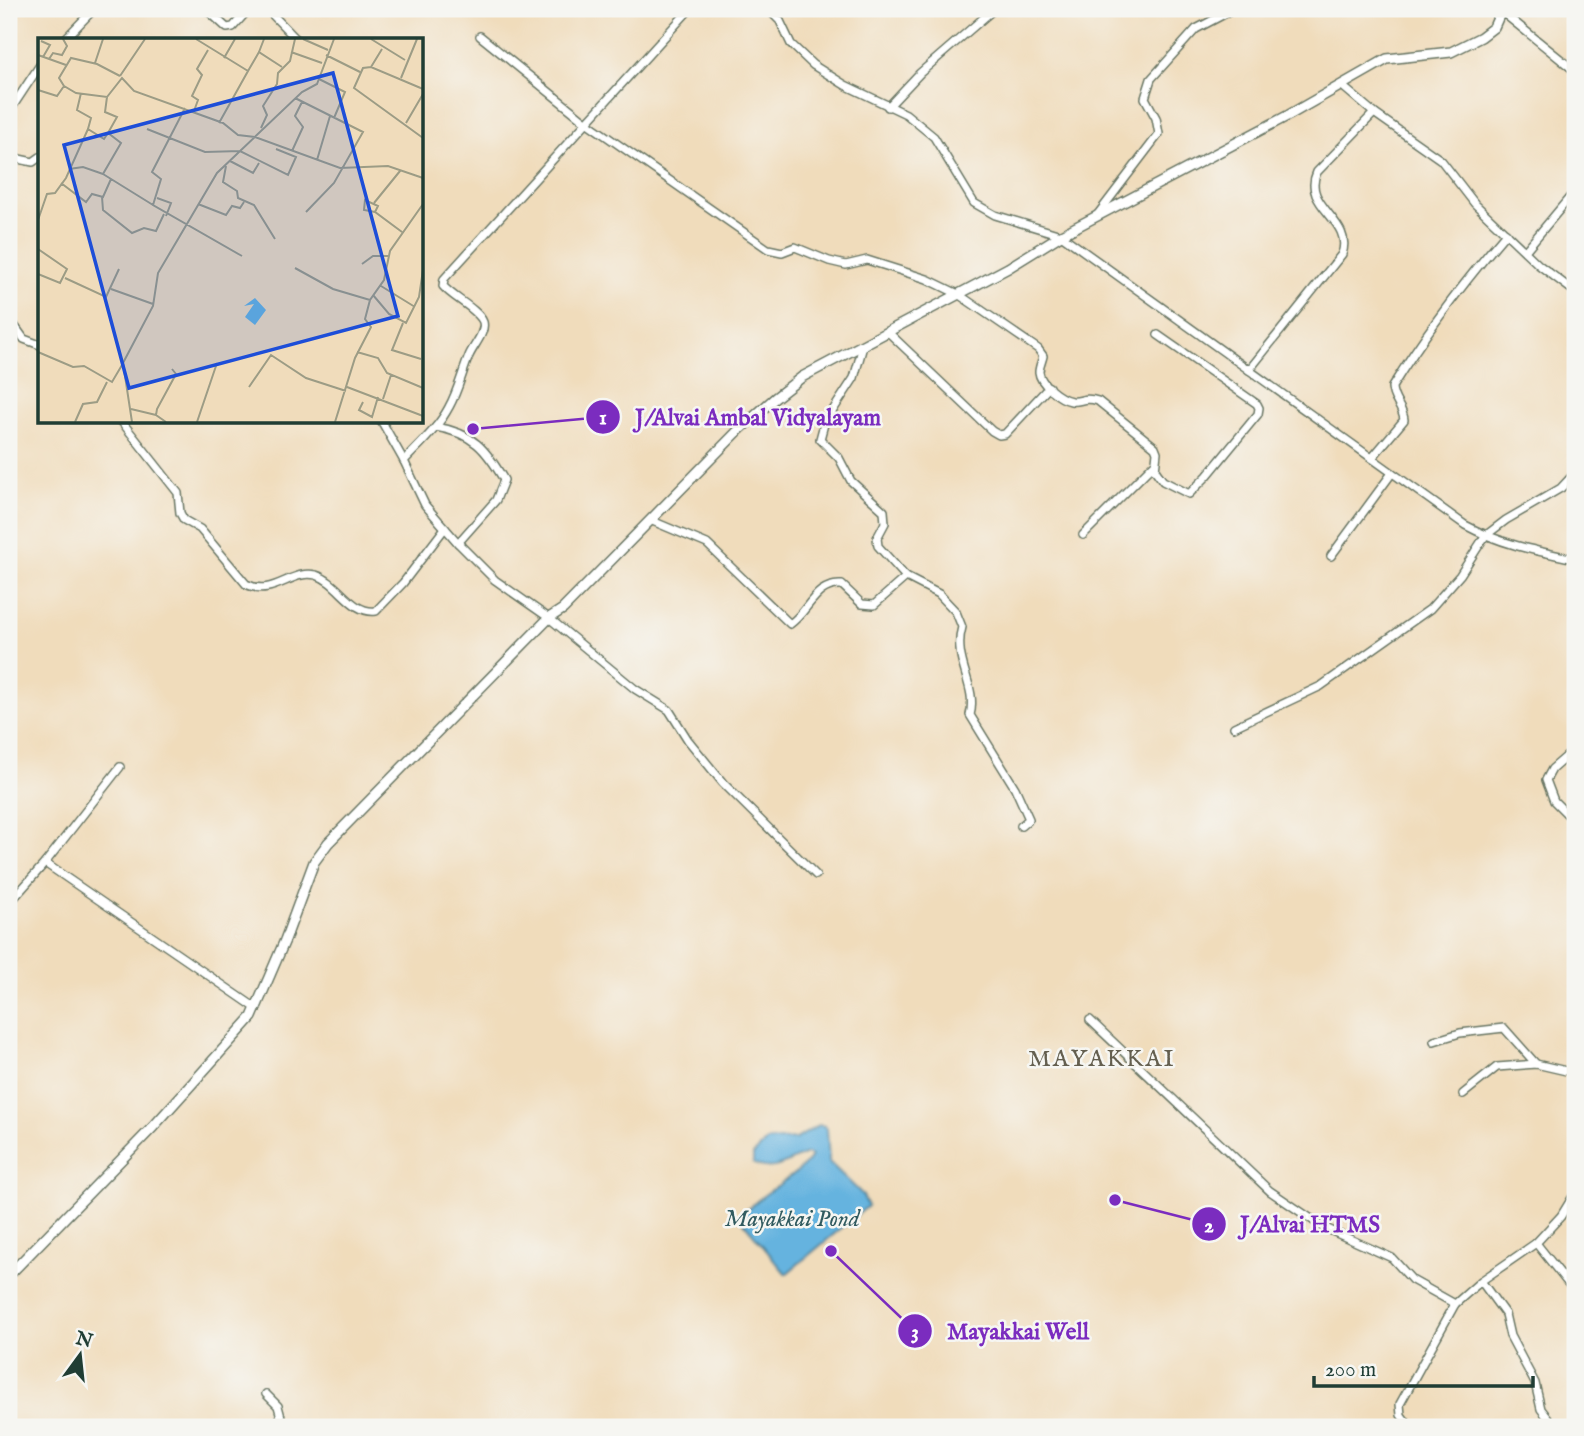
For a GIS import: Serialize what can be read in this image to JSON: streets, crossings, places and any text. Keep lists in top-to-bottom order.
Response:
{
  "districts": ["MAYAKKAI"],
  "water": ["Mayakkai Pond"],
  "places": ["J/Alvai Ambal Vidyalayam", "J/Alvai HTMS", "Mayakkai Well"],
  "scale_bar": "200 m",
  "north": "top"
}
